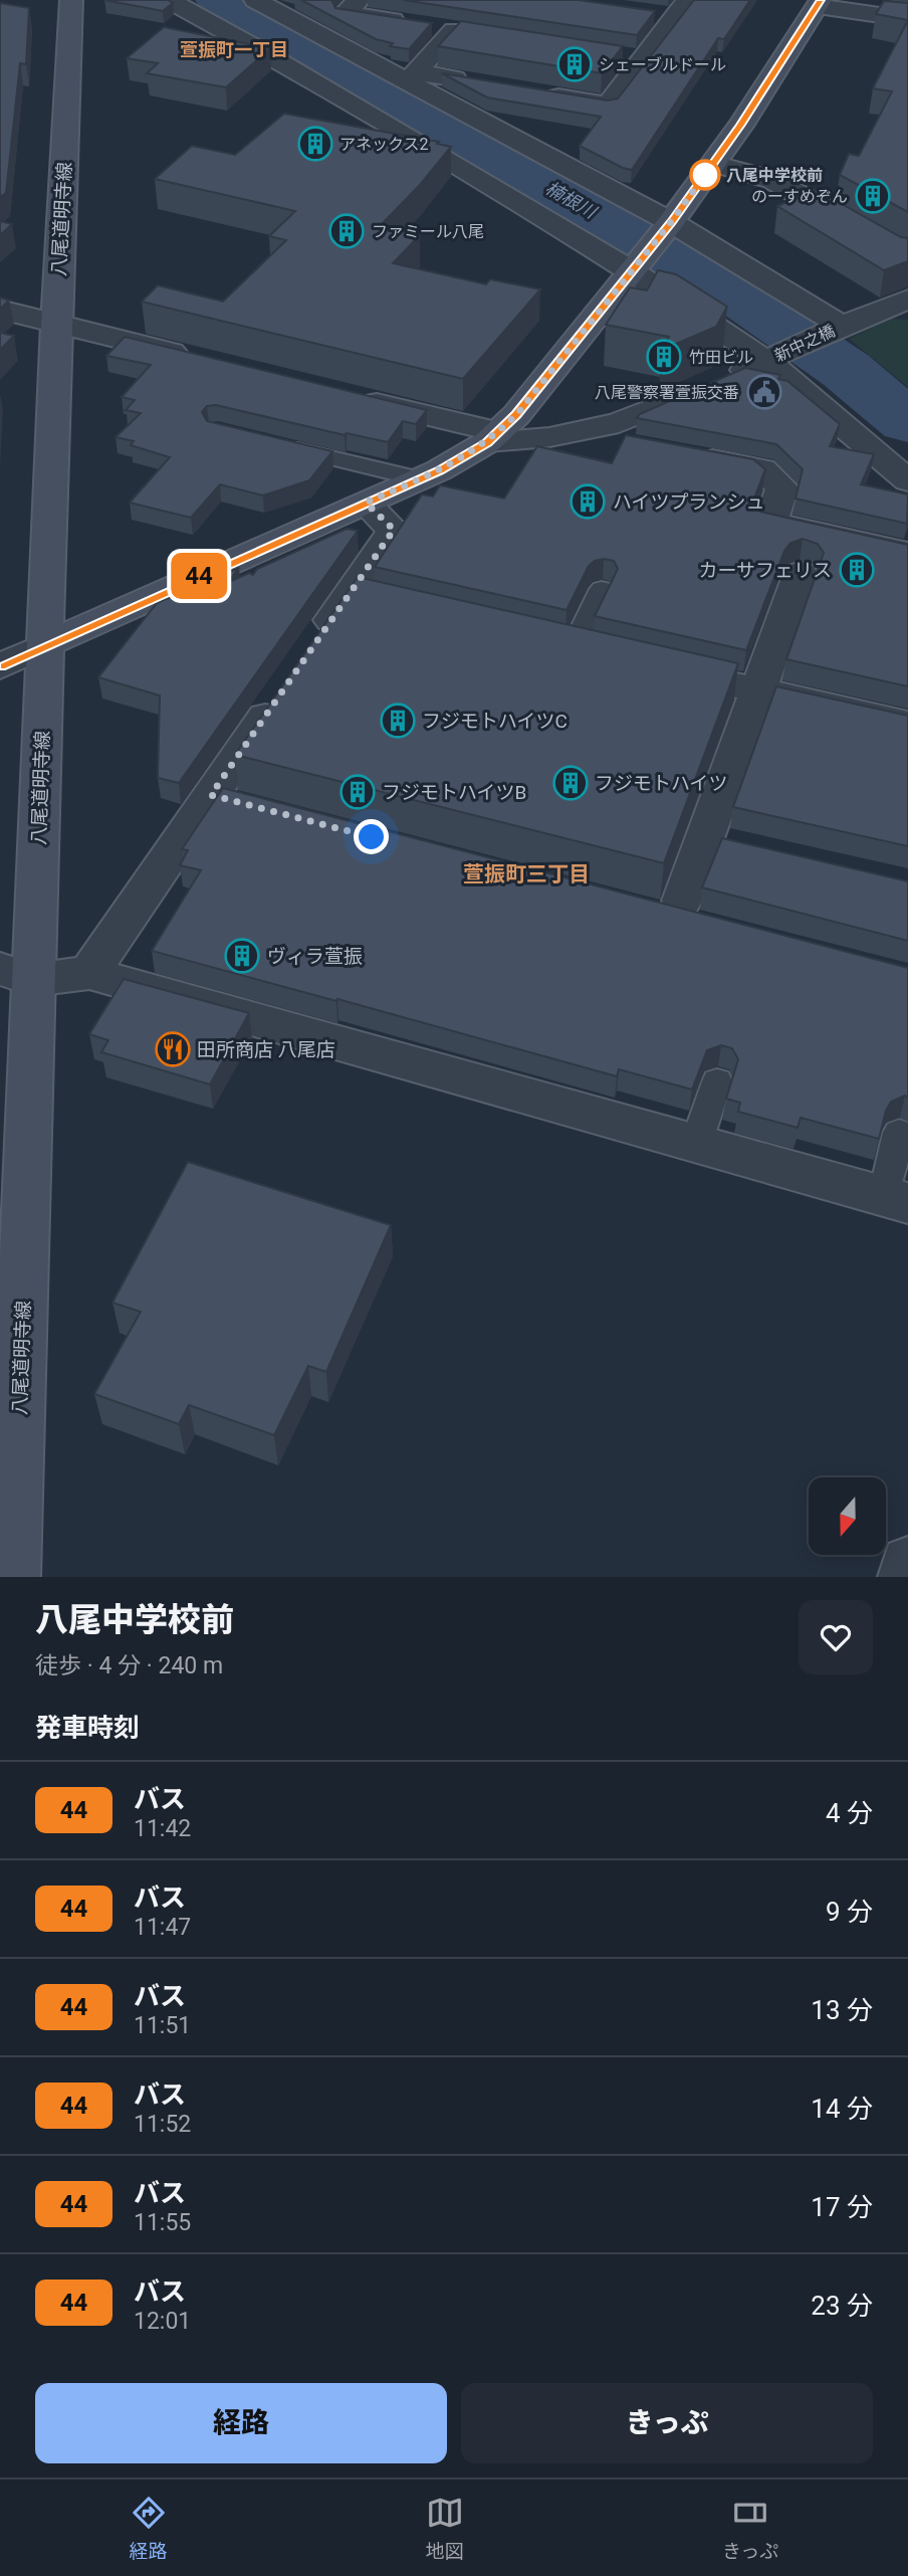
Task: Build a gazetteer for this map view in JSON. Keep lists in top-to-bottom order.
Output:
{
  "streets": {
    "main road": ["八尾道明寺線"],
    "street": ["新中之橋"]
  },
  "districts": ["萱振町一丁目", "萱振町三丁目"],
  "water": ["楠根川"],
  "places": {
    "building": [
      "シェーブルドール",
      "アネックス2",
      "のーすめぞん",
      "ファミール八尾",
      "竹田ビル",
      "ハイツプランシュ",
      "カーサフェリス",
      "フジモトハイツC",
      "フジモトハイツ",
      "フジモトハイツB",
      "ヴィラ萱振"
    ],
    "other": ["八尾中学校前"],
    "public building": ["八尾警察署萱振交番"],
    "restaurant": ["田所商店 八尾店"]
  },
  "lines": ["bus line 44"],
  "north": "bottom",
  "page": {
    "on_map": "44",
    "heading": [
      ["八尾中学校前", "徒歩 · 4 分 · 240 m"],
      "発車時刻"
    ],
    "list": [
      {
        "mark": "44",
        "name": "バス",
        "note": "11:42",
        "value": "4 分"
      },
      {
        "mark": "44",
        "name": "バス",
        "note": "11:47",
        "value": "9 分"
      },
      {
        "mark": "44",
        "name": "バス",
        "note": "11:51",
        "value": "13 分"
      },
      {
        "mark": "44",
        "name": "バス",
        "note": "11:52",
        "value": "14 分"
      },
      {
        "mark": "44",
        "name": "バス",
        "note": "11:55",
        "value": "17 分"
      },
      {
        "mark": "44",
        "name": "バス",
        "note": "12:01",
        "value": "23 分"
      }
    ],
    "buttons": ["経路", "きっぷ"],
    "tabs": ["経路", "地図", "きっぷ"]
  }
}
